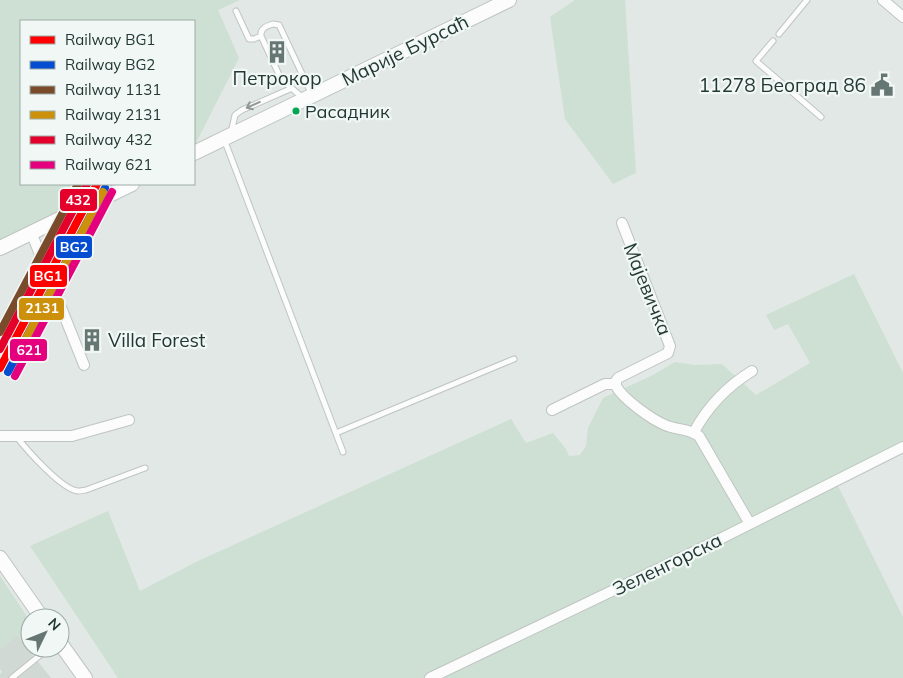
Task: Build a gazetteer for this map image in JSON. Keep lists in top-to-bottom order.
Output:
{
  "streets": {
    "street": ["Марије Бурсаћ", "Мајевичка", "Зеленгорска"]
  },
  "places": {
    "building": ["Петрокор", "Villa Forest"],
    "public building": ["11278 Београд 86"],
    "other": ["Расадник"]
  },
  "lines": [
    "rail line BG1",
    "rail line 1131",
    "rail line 432",
    "rail line BG2",
    "rail line 2131",
    "rail line 621"
  ],
  "legend": [
    "Railway BG1",
    "Railway BG2",
    "Railway 1131",
    "Railway 2131",
    "Railway 432",
    "Railway 621"
  ],
  "north": "top right"
}
